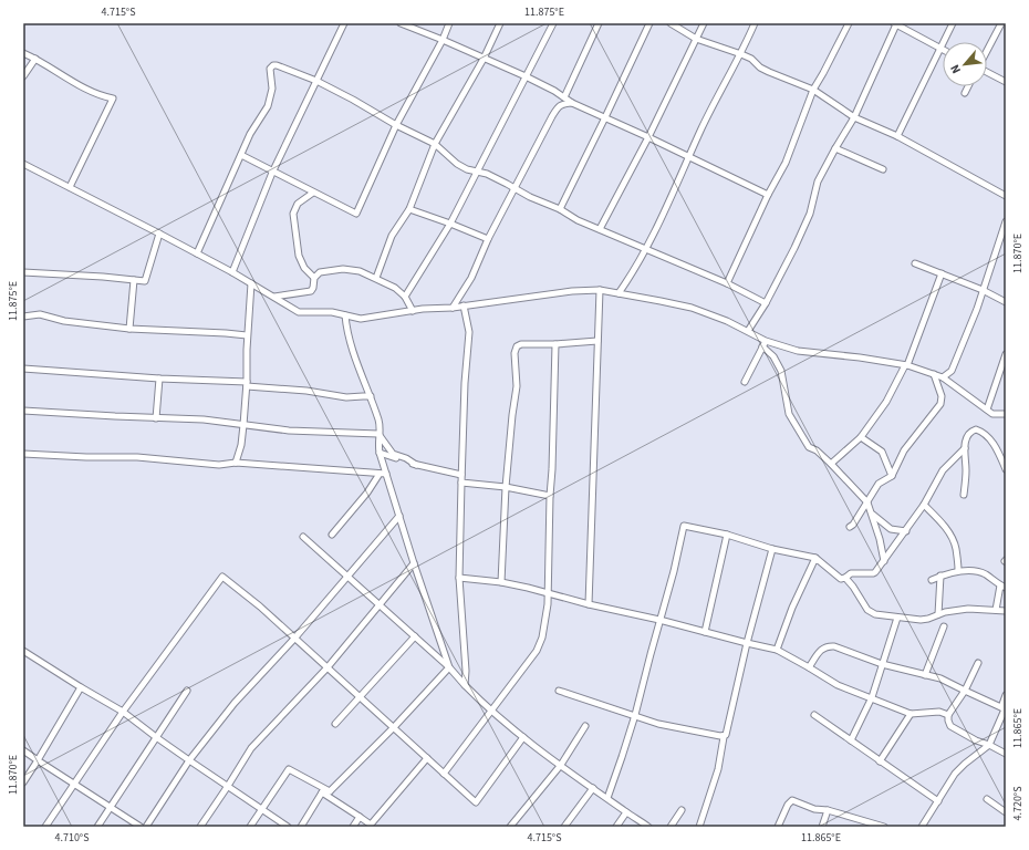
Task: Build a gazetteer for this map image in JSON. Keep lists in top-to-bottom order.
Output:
{
  "north": "bottom left",
  "coordinates": [
    "4.715°S",
    "11.875°E",
    "11.870°E",
    "11.865°E",
    "4.720°S",
    "4.710°S"
  ]
}
